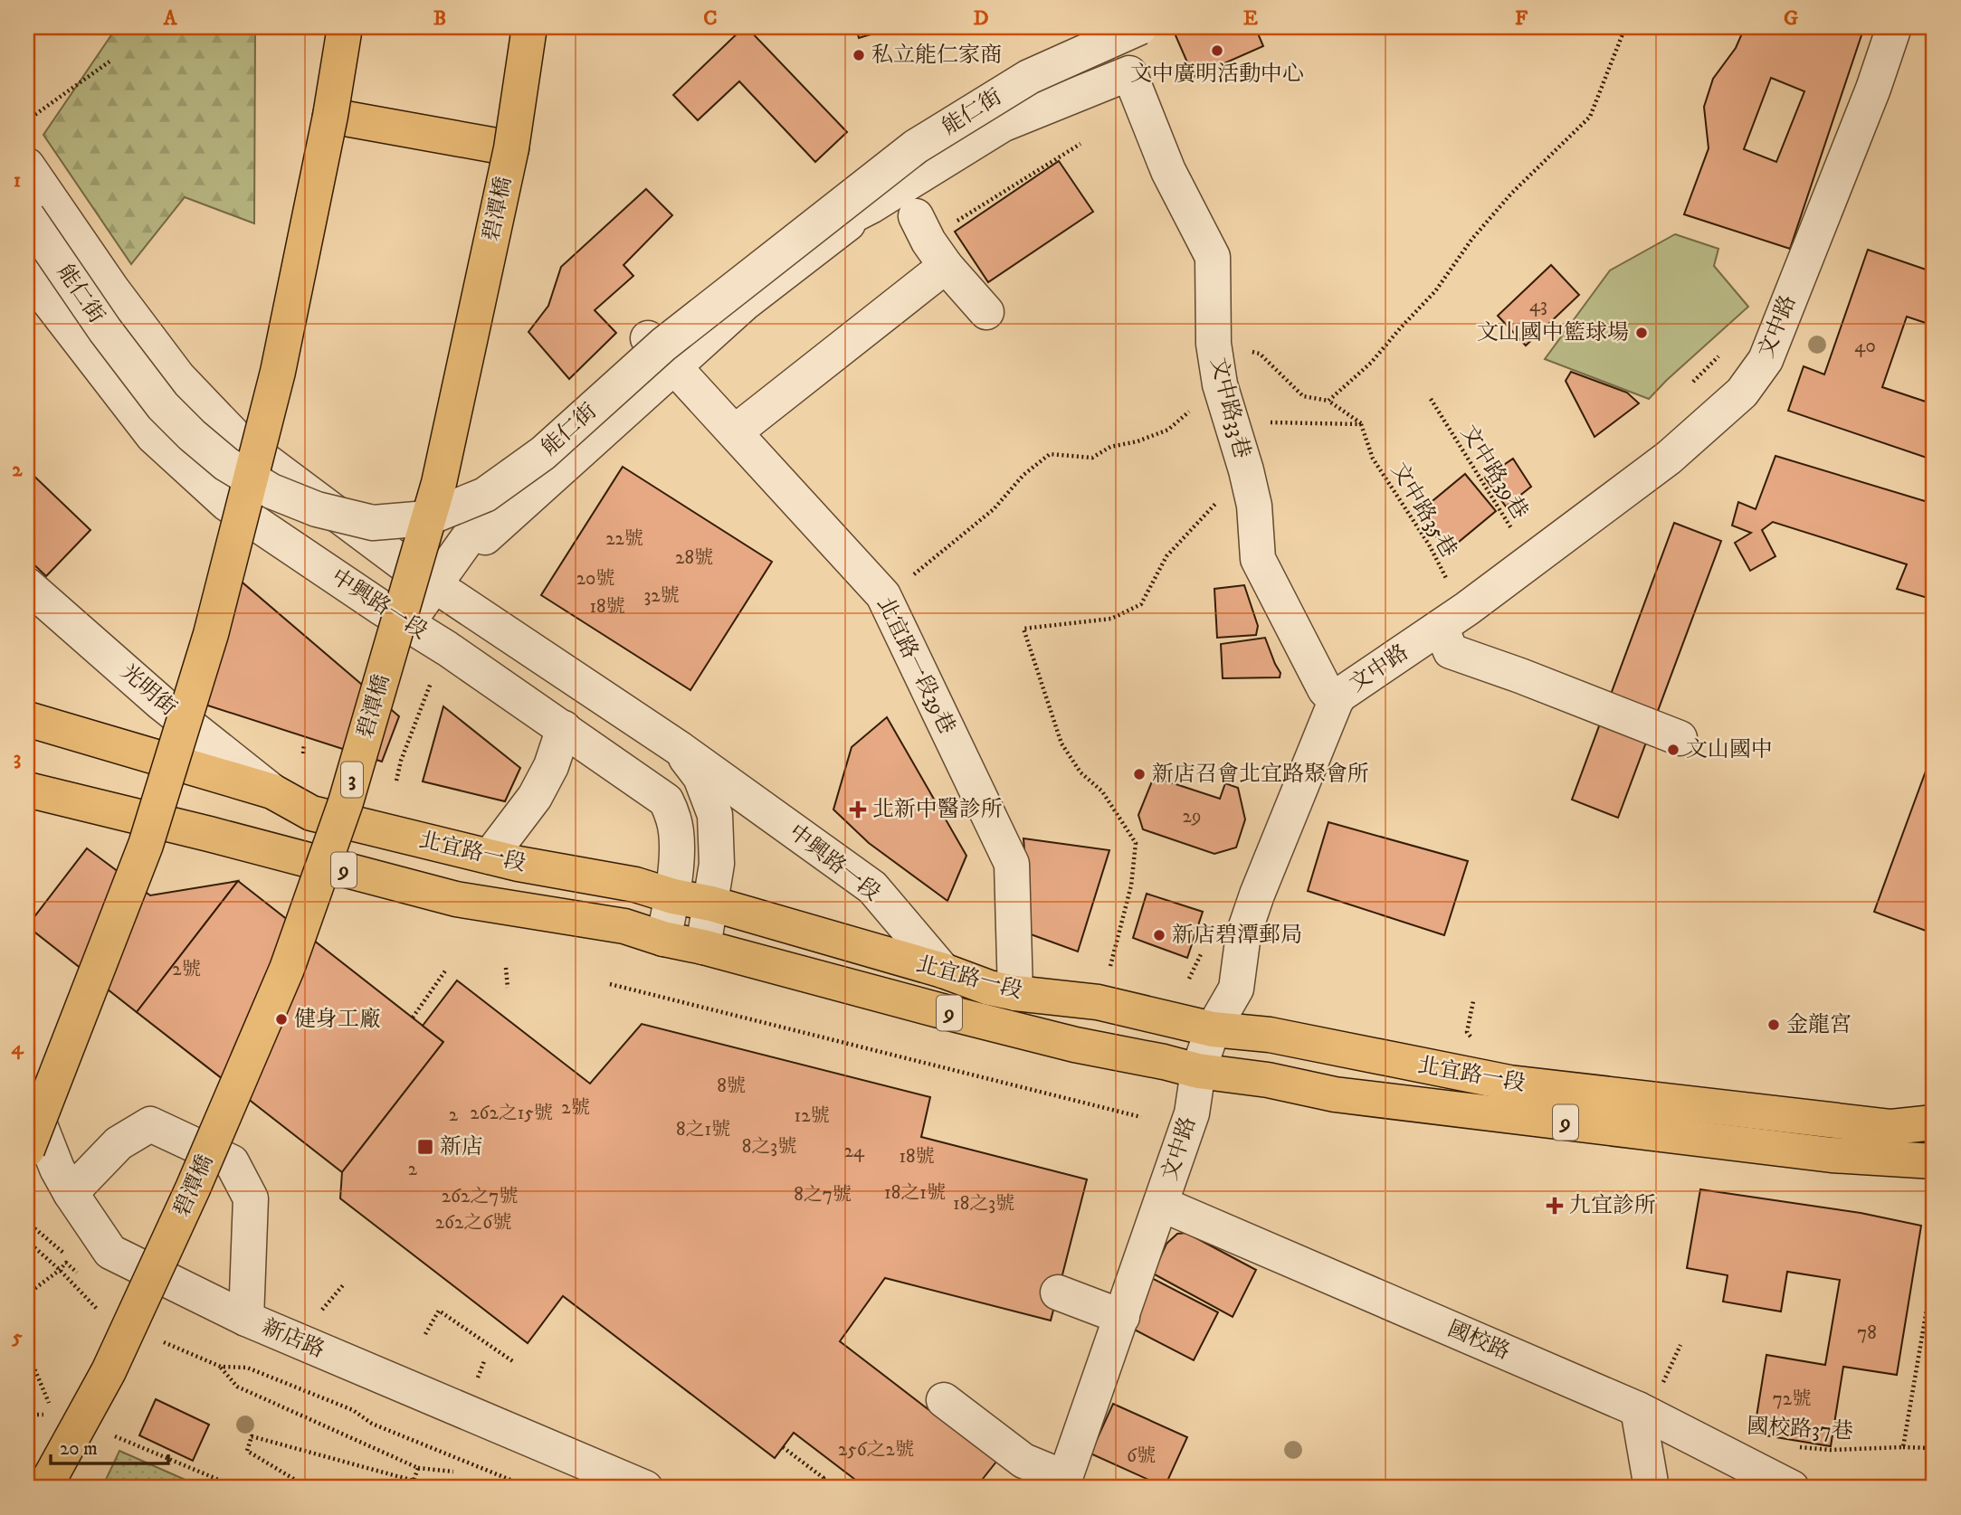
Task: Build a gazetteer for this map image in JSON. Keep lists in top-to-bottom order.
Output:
{
  "streets": {
    "main road": [
      "碧潭橋",
      "3",
      "北宜路一段",
      "9"
    ],
    "street": [
      "能仁街",
      "文中路",
      "文中路33巷",
      "中興路一段",
      "北宜路一段39巷",
      "光明街",
      "新店路",
      "國校路"
    ],
    "path": ["文中路39巷", "文中路35巷", "國校路37巷"]
  },
  "crossings": [
    ["文中路", "文中路33巷"],
    ["文中路", "文中路39巷"],
    ["文中路", "文中路35巷"],
    ["文中路", "北宜路一段"],
    ["文中路", "國校路"],
    ["中興路一段", "北宜路一段"],
    ["北宜路一段39巷", "北宜路一段"],
    ["光明街", "北宜路一段"]
  ],
  "places": {
    "other": [
      "文中廣明活動中心",
      "私立能仁家商",
      "文山國中籃球場",
      "文山國中",
      "新店召會北宜路聚會所",
      "新店碧潭郵局",
      "健身工廠",
      "金龍宮"
    ],
    "health": ["北新中醫診所", "九宜診所"],
    "transit": ["新店"]
  },
  "house_numbers": [
    "43",
    "40",
    "22號",
    "28號",
    "20號",
    "32號",
    "18號",
    "29",
    "2號",
    "8號",
    "2號",
    "262之15號",
    "2",
    "12號",
    "8之1號",
    "8之3號",
    "24",
    "18號",
    "2",
    "18之1號",
    "8之7號",
    "262之7號",
    "18之3號",
    "262之6號",
    "78",
    "72號",
    "256之2號",
    "6號"
  ],
  "scale_bar": "20 m",
  "grid": {
    "columns": [
      "A",
      "B",
      "C",
      "D",
      "E",
      "F",
      "G"
    ],
    "rows": [
      "1",
      "2",
      "3",
      "4",
      "5"
    ]
  }
}
